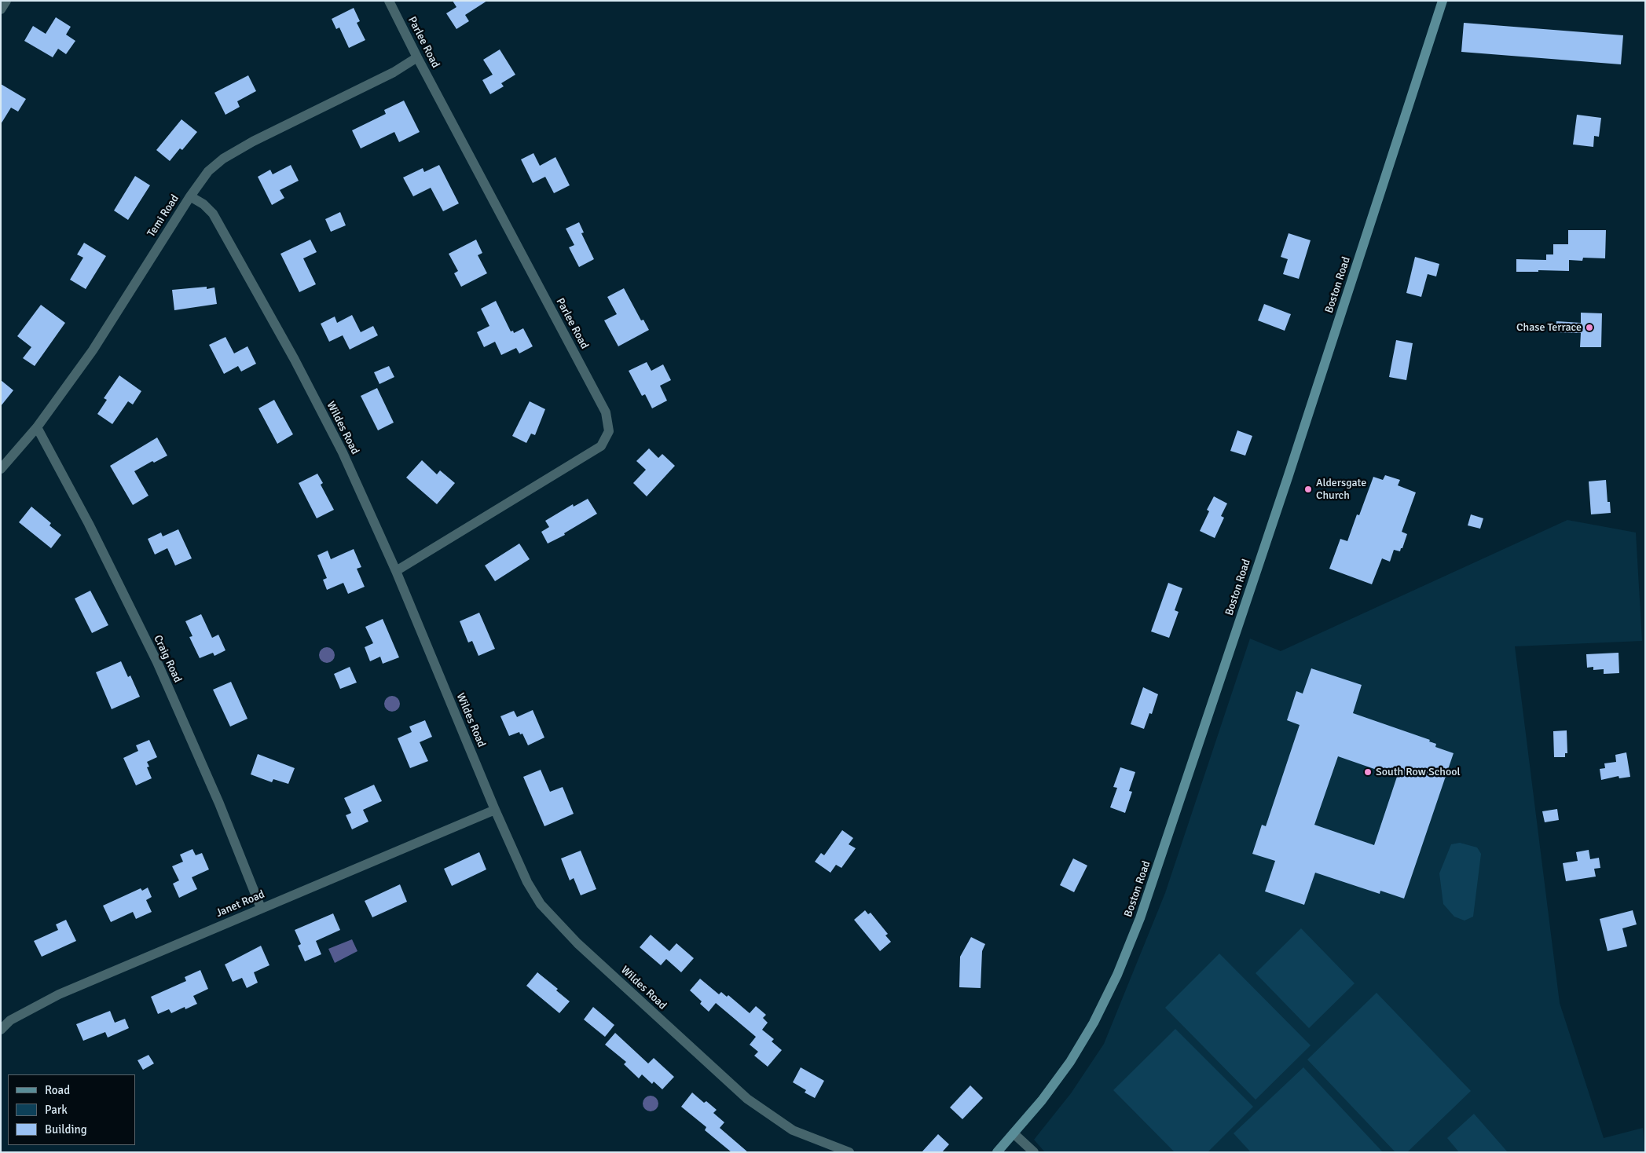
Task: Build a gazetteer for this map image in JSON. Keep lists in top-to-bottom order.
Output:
{
  "streets": {
    "main road": ["Boston Road"],
    "street": [
      "Parlee Road",
      "Temi Road",
      "Wildes Road",
      "Craig Road",
      "Janet Road"
    ]
  },
  "crossings": [
    ["Parlee Road", "Temi Road"],
    ["Parlee Road", "Wildes Road"],
    ["Temi Road", "Wildes Road"],
    ["Temi Road", "Craig Road"],
    ["Wildes Road", "Janet Road"],
    ["Craig Road", "Janet Road"]
  ],
  "places": ["Chase Terrace", "Aldersgate Church", "South Row School"],
  "legend": ["Road", "Park", "Building"]
}
